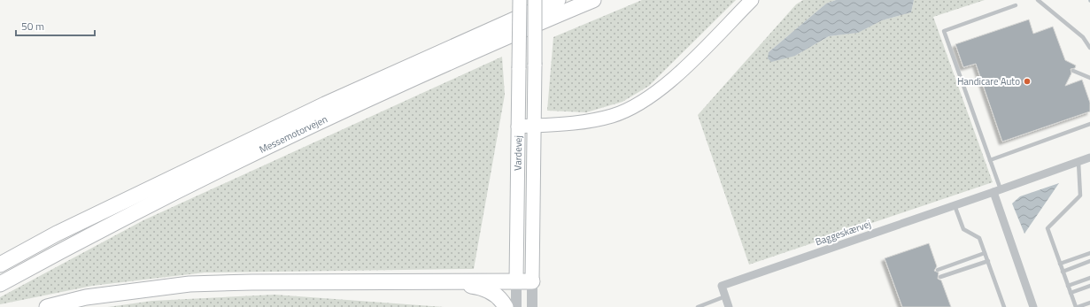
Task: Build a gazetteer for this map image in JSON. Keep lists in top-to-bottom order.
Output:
{
  "streets": {
    "highway": ["Messemotorvejen"],
    "main road": ["Vardevej"],
    "street": ["Baggeskærvej"]
  },
  "places": ["Handicare Auto"],
  "scale_bar": "50 m"
}
